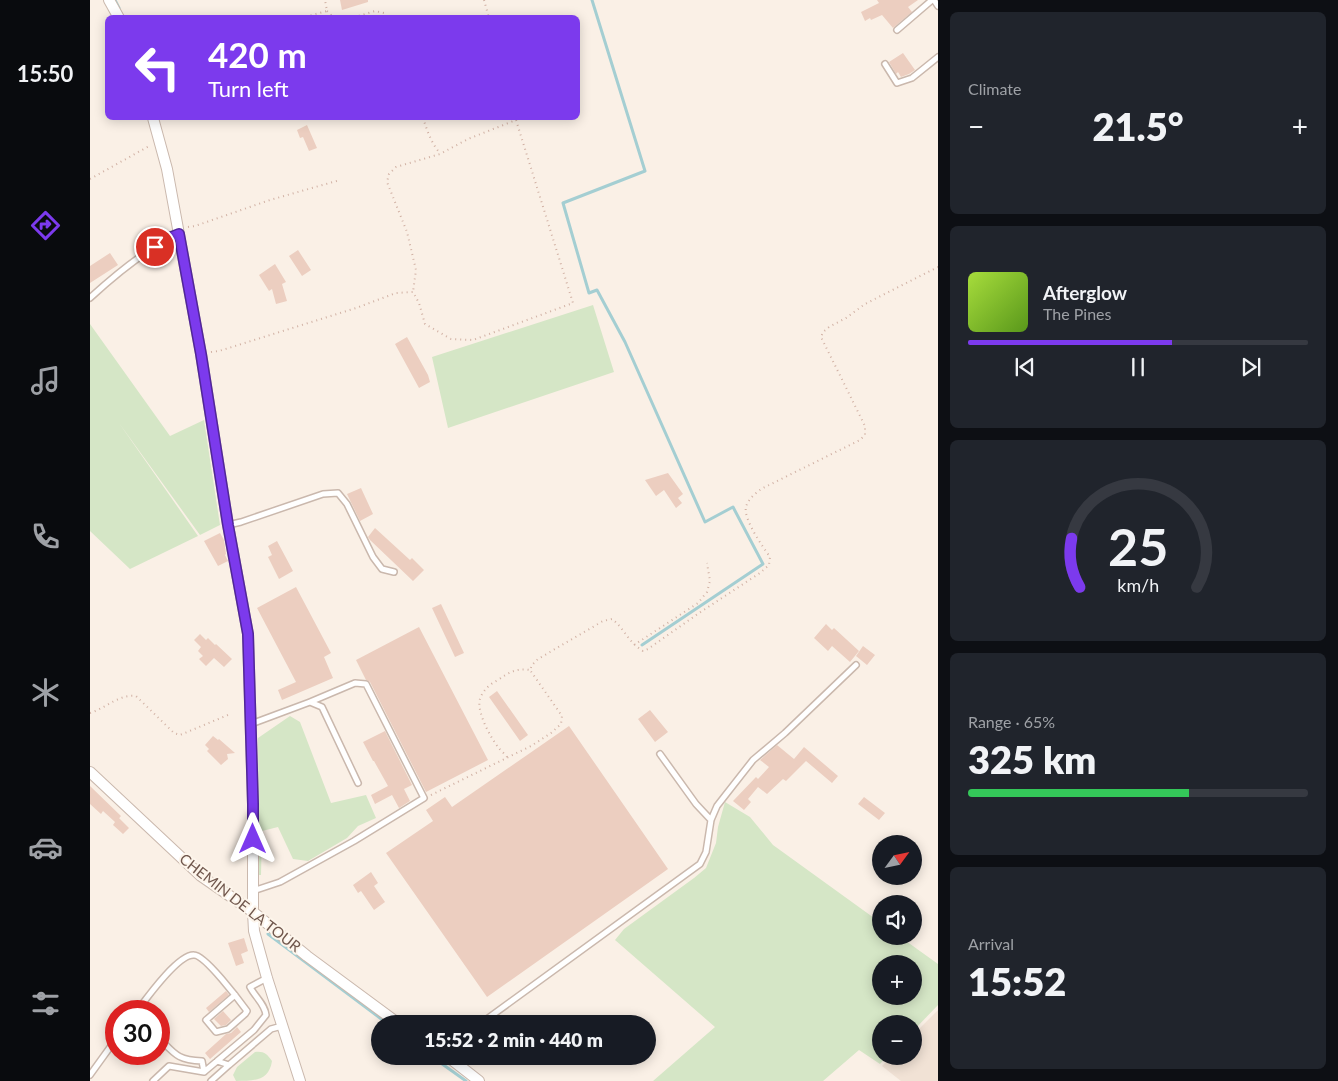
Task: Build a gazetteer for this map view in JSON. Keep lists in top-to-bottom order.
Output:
{
  "streets": {
    "street": ["CHEMIN DE LA TOUR"]
  },
  "north": "top right",
  "page": {
    "tabs": "15:50",
    "tile": [
      "Climate",
      ["Range · 65%", "325 km"],
      ["Arrival", "15:52"]
    ],
    "turn": ["420 m", "Turn left"],
    "heat": ["−", "21.5°", "+"],
    "song": ["Afterglow", "The Pines"],
    "map_buttons": ["+", "−"],
    "limit": "30",
    "trip": "15:52 · 2 min · 440 m",
    "gauge": ["25", "km/h"]
  }
}
